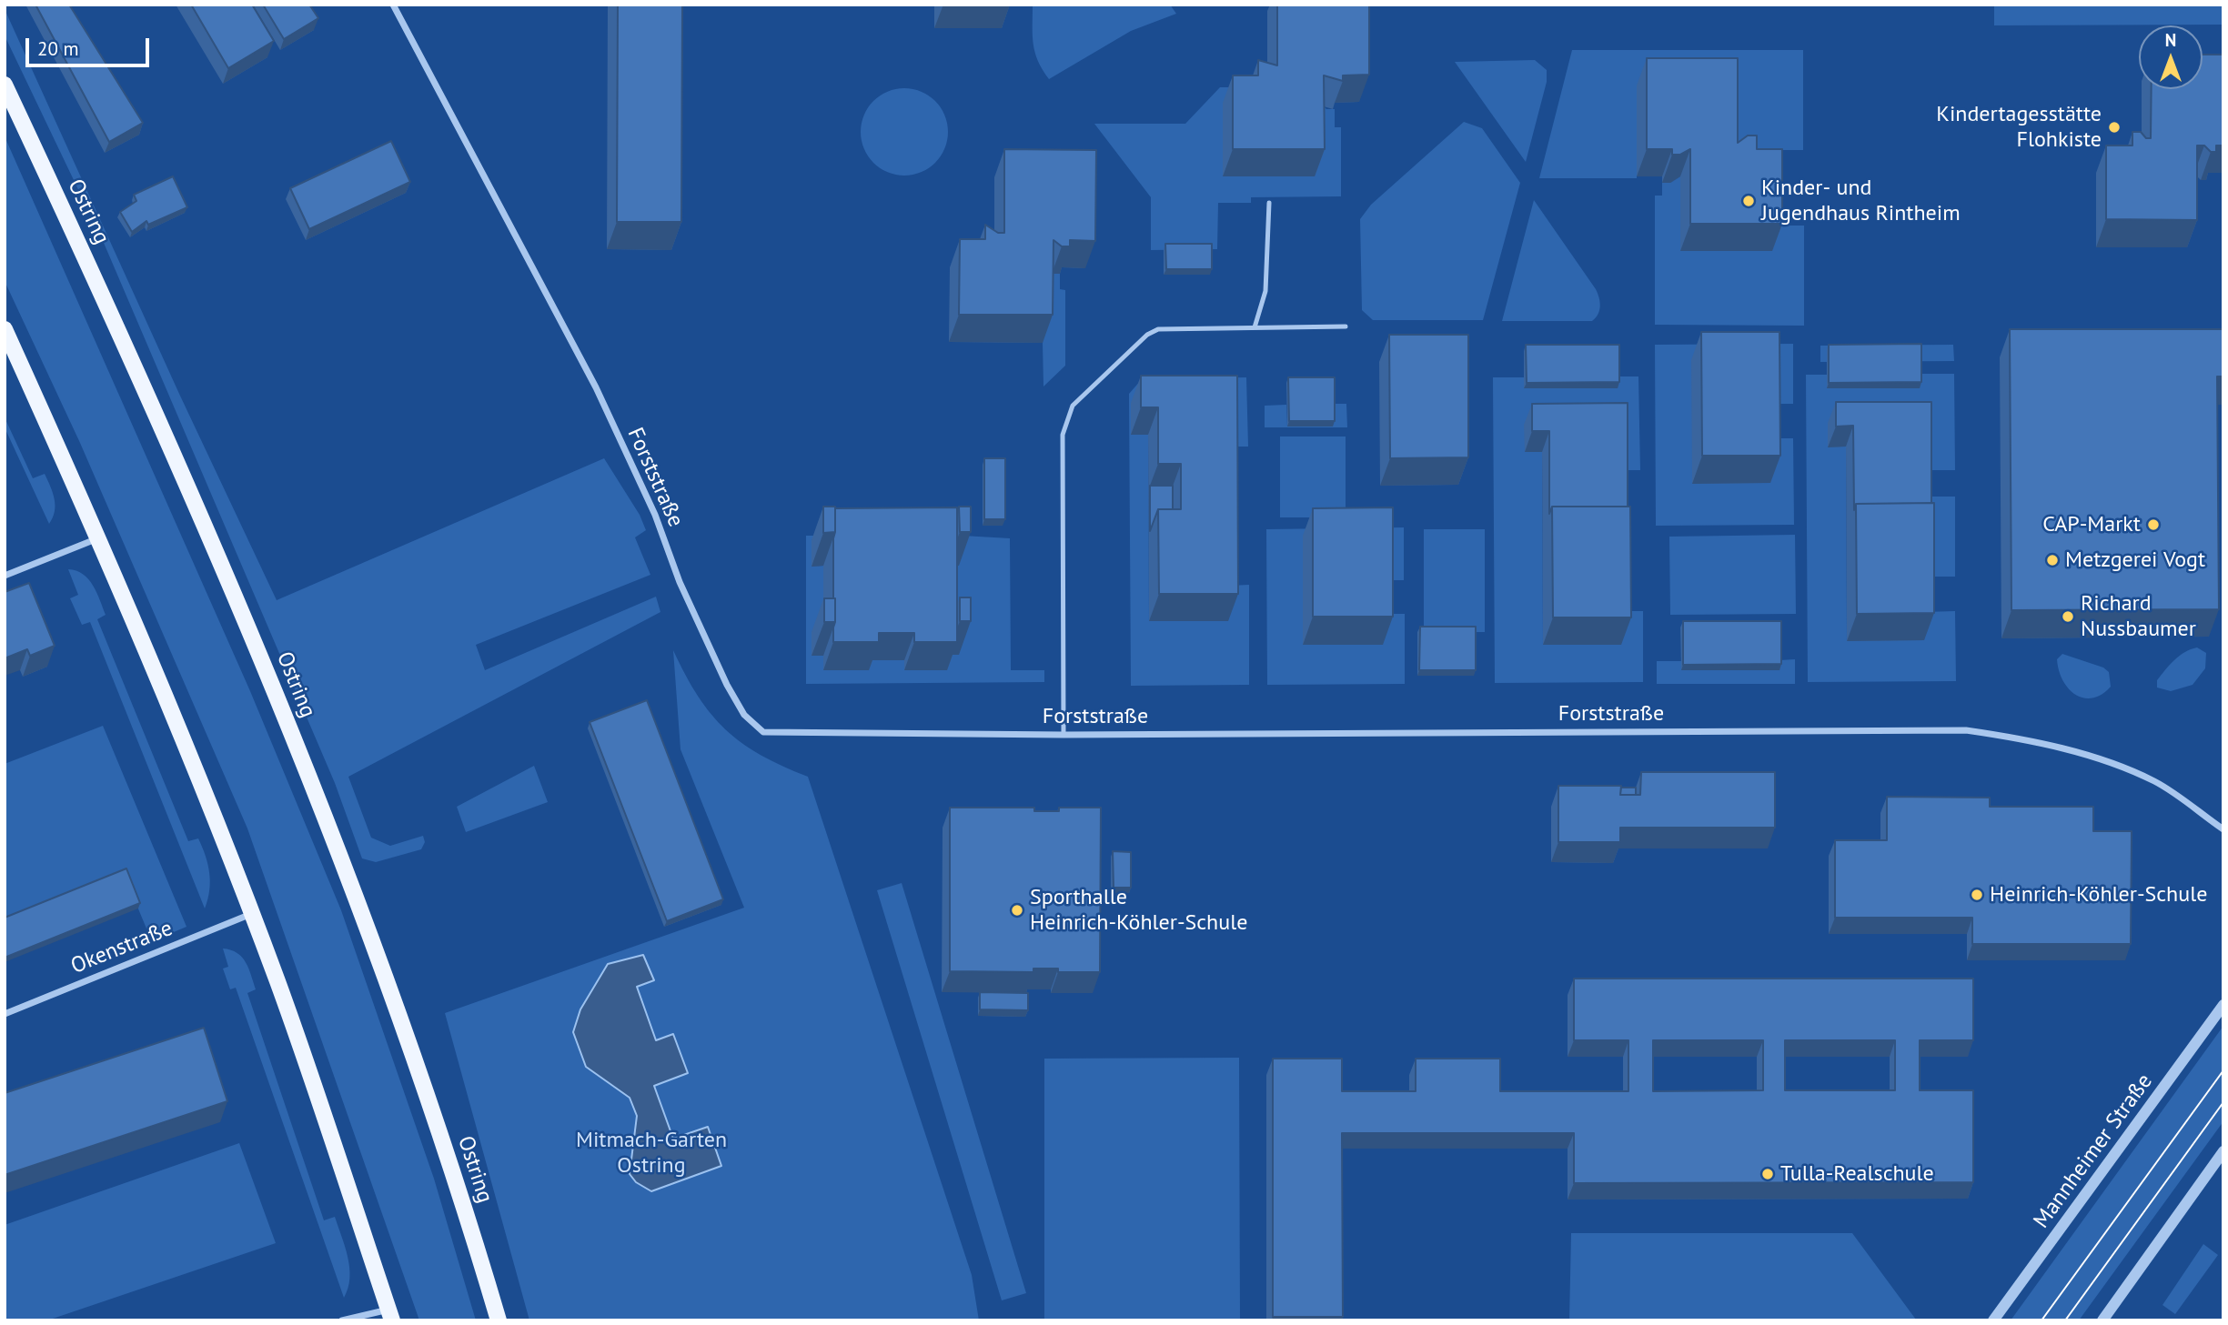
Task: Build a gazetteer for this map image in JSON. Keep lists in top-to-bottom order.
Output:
{
  "streets": {
    "main road": ["Ostring"],
    "street": ["Forststraße", "Okenstraße", "Mannheimer Straße"]
  },
  "parks": ["Mitmach-Garten Ostring"],
  "places": [
    "Kindertagesstätte Flohkiste",
    "Kinder- und Jugendhaus Rintheim",
    "CAP-Markt",
    "Metzgerei Vogt",
    "Richard Nussbaumer",
    "Heinrich-Köhler-Schule",
    "Sporthalle Heinrich-Köhler-Schule",
    "Tulla-Realschule"
  ],
  "scale_bar": "20 m",
  "north": "top"
}
